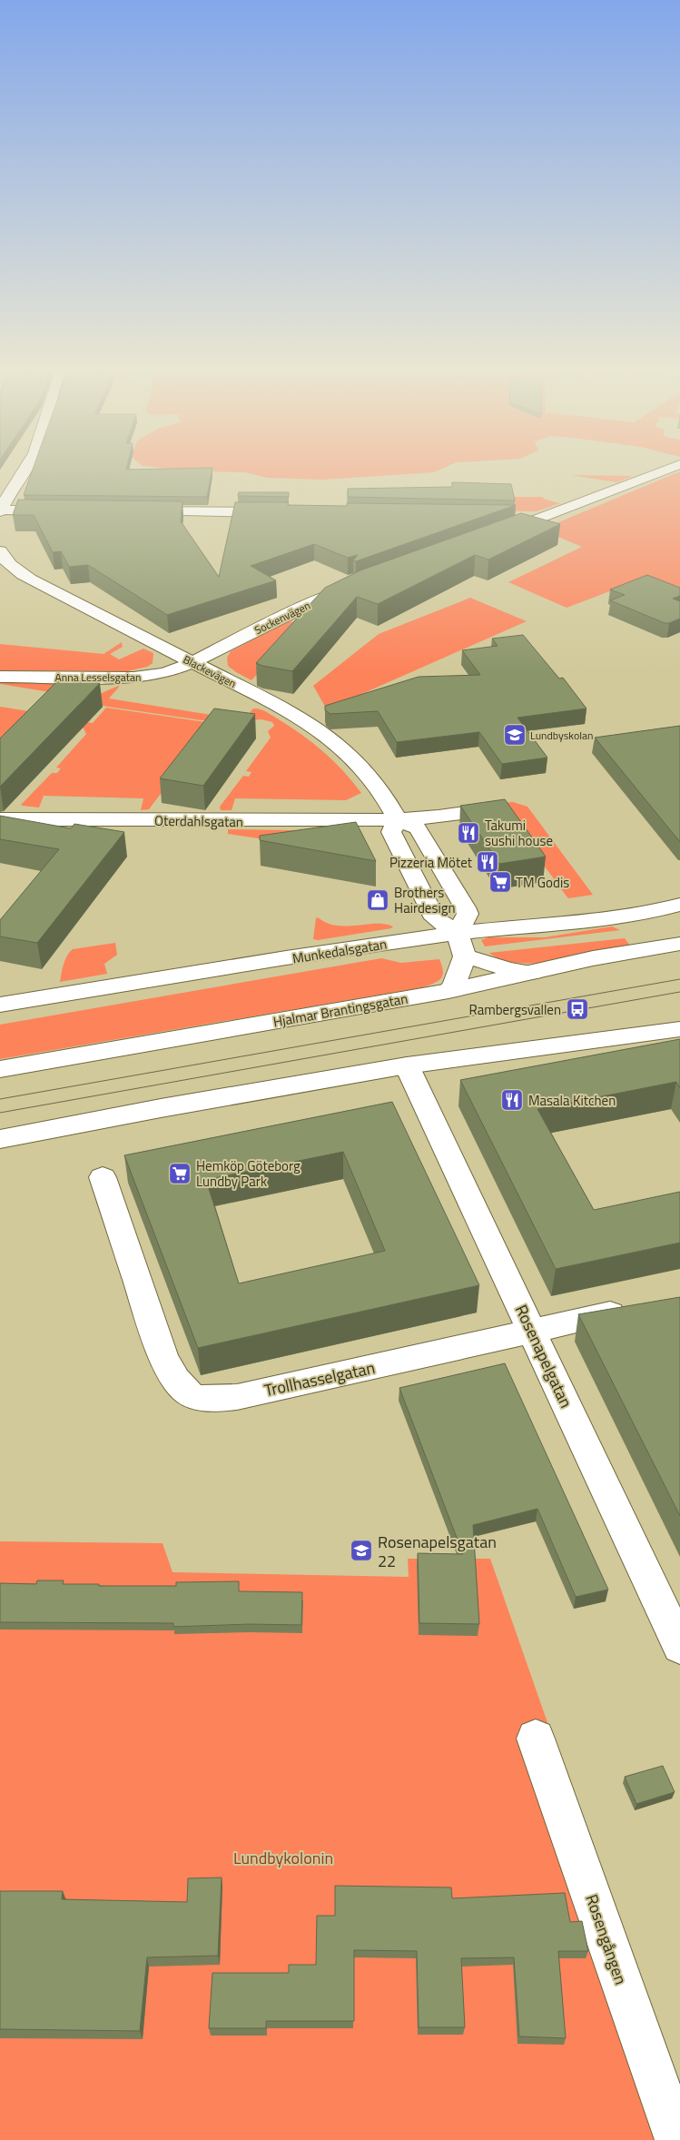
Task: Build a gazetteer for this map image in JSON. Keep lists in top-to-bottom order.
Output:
{
  "streets": {
    "street": [
      "Sockenvägen",
      "Blackevägen",
      "Anna Lesselsgatan",
      "Oterdahlsgatan",
      "Munkedalsgatan",
      "Hjalmar Brantingsgatan",
      "Rosenapelgatan",
      "Trollhasselgatan",
      "Rosengången"
    ]
  },
  "crossings": [
    ["Sockenvägen", "Blackevägen"],
    ["Sockenvägen", "Anna Lesselsgatan"],
    ["Blackevägen", "Anna Lesselsgatan"],
    ["Blackevägen", "Oterdahlsgatan"],
    ["Rosenapelgatan", "Trollhasselgatan"]
  ],
  "parks": ["Lundbykolonin"],
  "places": {
    "school or university": ["Lundbyskolan", "Rosenapelsgatan 22"],
    "restaurant": ["Takumi sushi house", "Pizzeria Mötet", "Masala Kitchen"],
    "supermarket": ["TM Godis", "Hemköp Göteborg Lundby Park"],
    "shop": ["Brothers Hairdesign"],
    "bus stop": ["Rambergsvallen"]
  }
}
